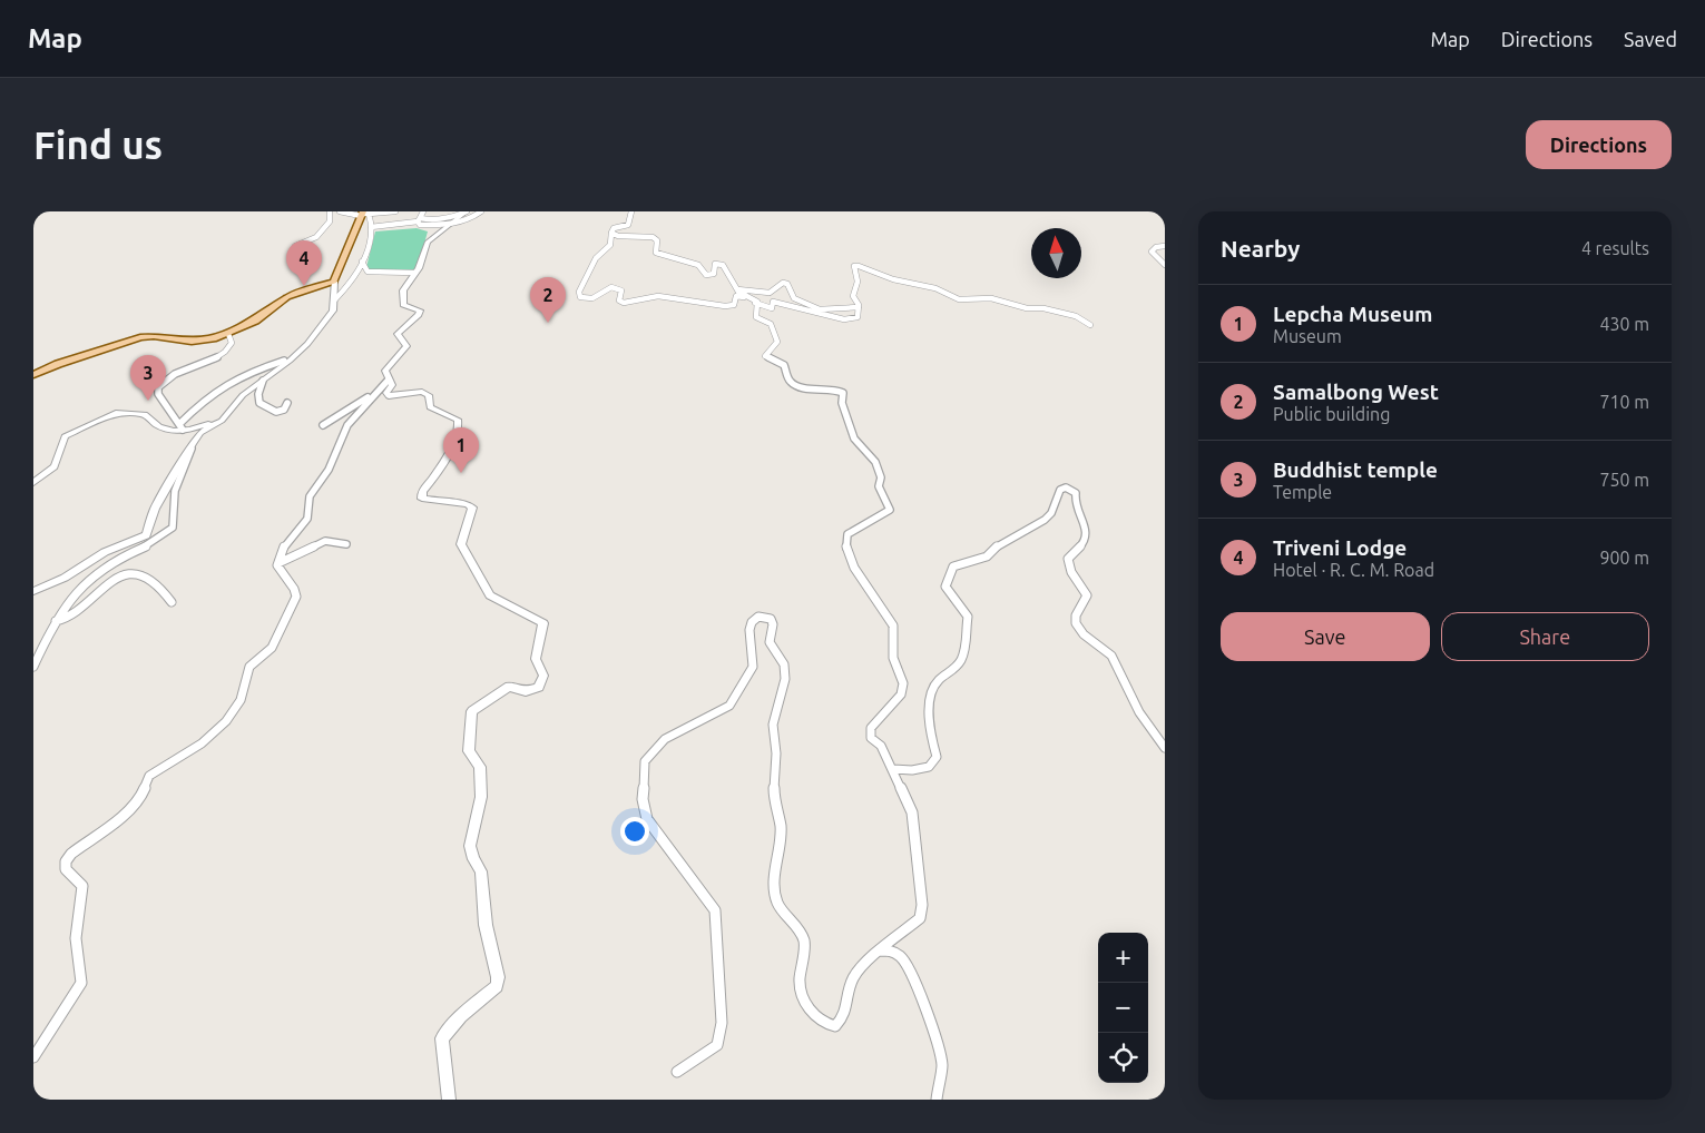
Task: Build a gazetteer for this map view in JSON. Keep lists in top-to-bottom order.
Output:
{
  "north": "top",
  "page": {
    "header": "Map",
    "nav": ["Map", "Directions", "Saved"],
    "buttons": [
      "Directions",
      ["Save", "Share"]
    ],
    "title": "Find us",
    "heading": ["Nearby", "4 results"],
    "pins": [
      "4",
      "2",
      "3",
      "1"
    ],
    "list": [
      {
        "mark": "1",
        "name": "Lepcha Museum",
        "note": "Museum",
        "value": "430 m"
      },
      {
        "mark": "2",
        "name": "Samalbong West",
        "note": "Public building",
        "value": "710 m"
      },
      {
        "mark": "3",
        "name": "Buddhist temple",
        "note": "Temple",
        "value": "750 m"
      },
      {
        "mark": "4",
        "name": "Triveni Lodge",
        "note": "Hotel · R. C. M. Road",
        "value": "900 m"
      }
    ],
    "map_buttons": ["+", "−"]
  }
}
